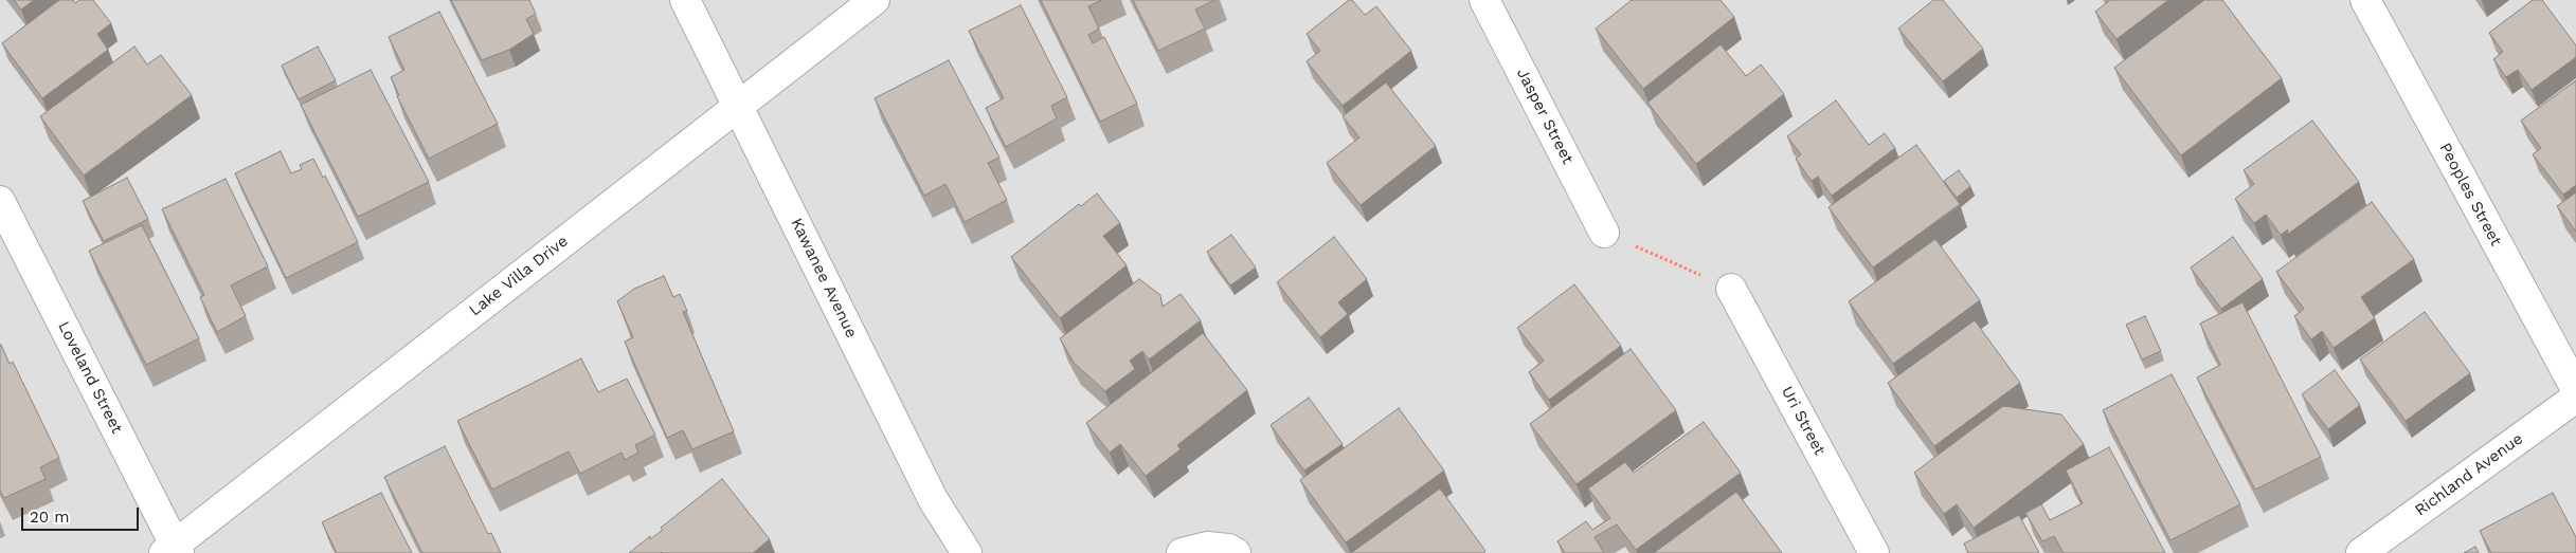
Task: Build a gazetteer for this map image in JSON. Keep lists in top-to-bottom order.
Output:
{
  "streets": {
    "street": [
      "Jasper Street",
      "Peoples Street",
      "Lake Villa Drive",
      "Kawanee Avenue",
      "Loveland Street",
      "Uri Street",
      "Richland Avenue"
    ]
  },
  "crossings": [
    ["Lake Villa Drive", "Kawanee Avenue"],
    ["Lake Villa Drive", "Loveland Street"]
  ],
  "scale_bar": "20 m"
}
